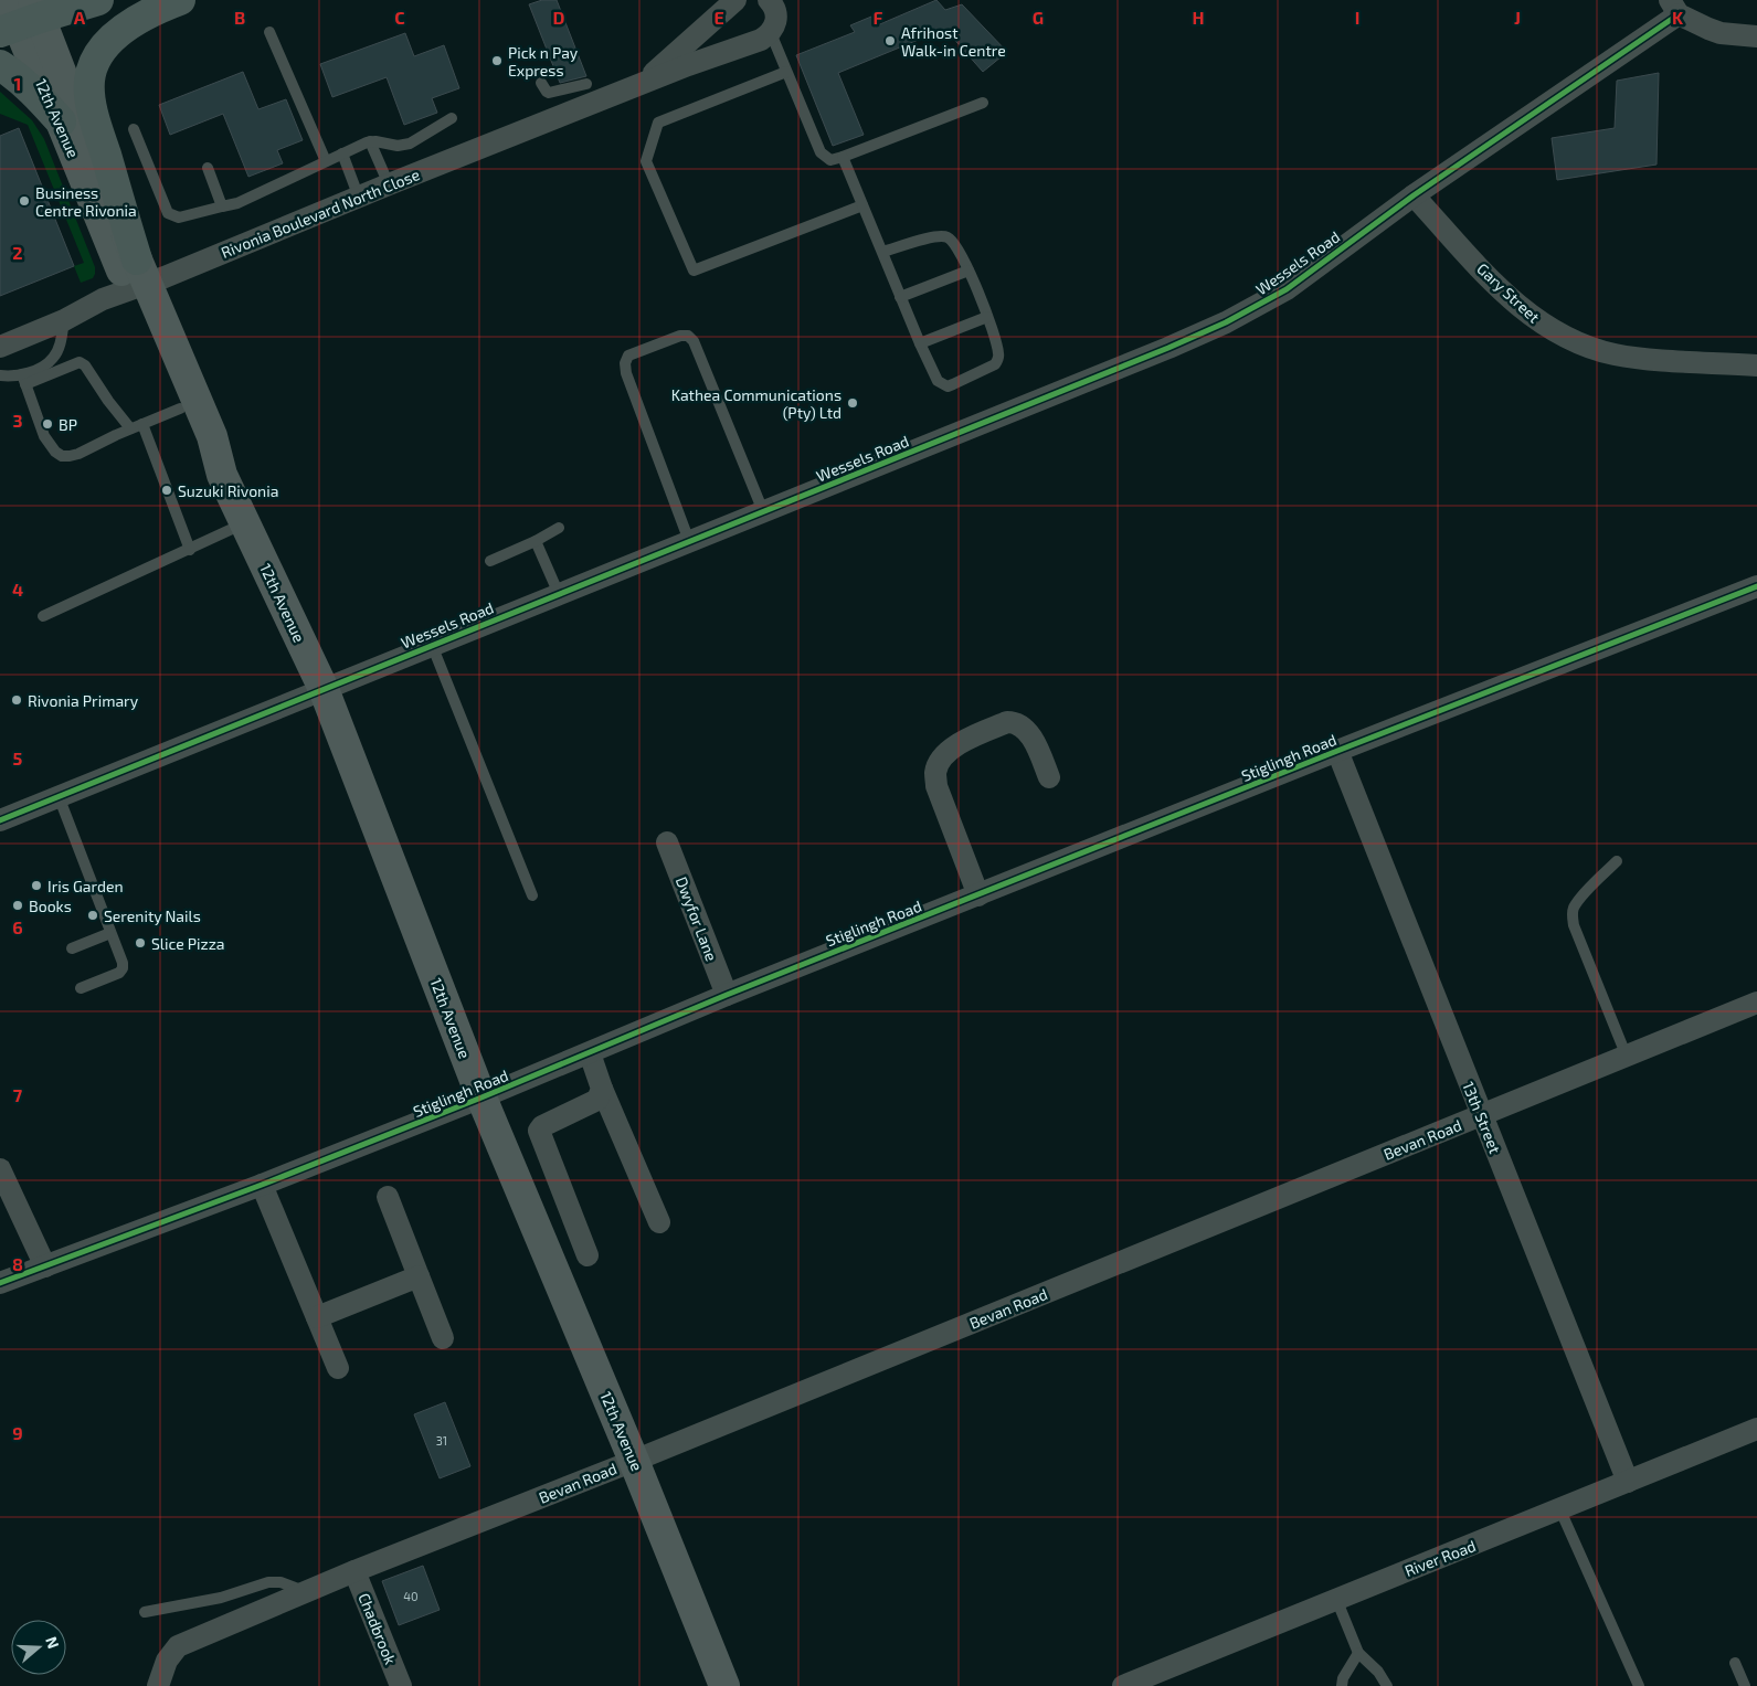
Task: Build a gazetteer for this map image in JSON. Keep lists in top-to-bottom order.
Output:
{
  "streets": {
    "main road": ["12th Avenue"],
    "street": [
      "Rivonia Boulevard North Close",
      "Wessels Road",
      "Gary Street",
      "Stiglingh Road",
      "Dwyfor Lane",
      "13th Street",
      "Bevan Road",
      "River Road",
      "Chadbrook"
    ]
  },
  "crossings": [
    ["12th Avenue", "Rivonia Boulevard North Close"],
    ["12th Avenue", "Wessels Road"],
    ["12th Avenue", "Stiglingh Road"],
    ["12th Avenue", "Bevan Road"],
    ["Wessels Road", "Gary Street"],
    ["Stiglingh Road", "Dwyfor Lane"],
    ["Stiglingh Road", "13th Street"],
    ["13th Street", "Bevan Road"],
    ["13th Street", "River Road"],
    ["Bevan Road", "Chadbrook"]
  ],
  "places": [
    "Afrihost Walk-in Centre",
    "Pick n Pay Express",
    "Business Centre Rivonia",
    "Kathea Communications (Pty) Ltd",
    "BP",
    "Suzuki Rivonia",
    "Rivonia Primary",
    "Iris Garden",
    "Books",
    "Serenity Nails",
    "Slice Pizza"
  ],
  "house_numbers": ["31", "40"],
  "north": "right",
  "grid": {
    "columns": [
      "A",
      "B",
      "C",
      "D",
      "E",
      "F",
      "G",
      "H",
      "I",
      "J",
      "K"
    ],
    "rows": [
      "1",
      "2",
      "3",
      "4",
      "5",
      "6",
      "7",
      "8",
      "9"
    ]
  }
}
